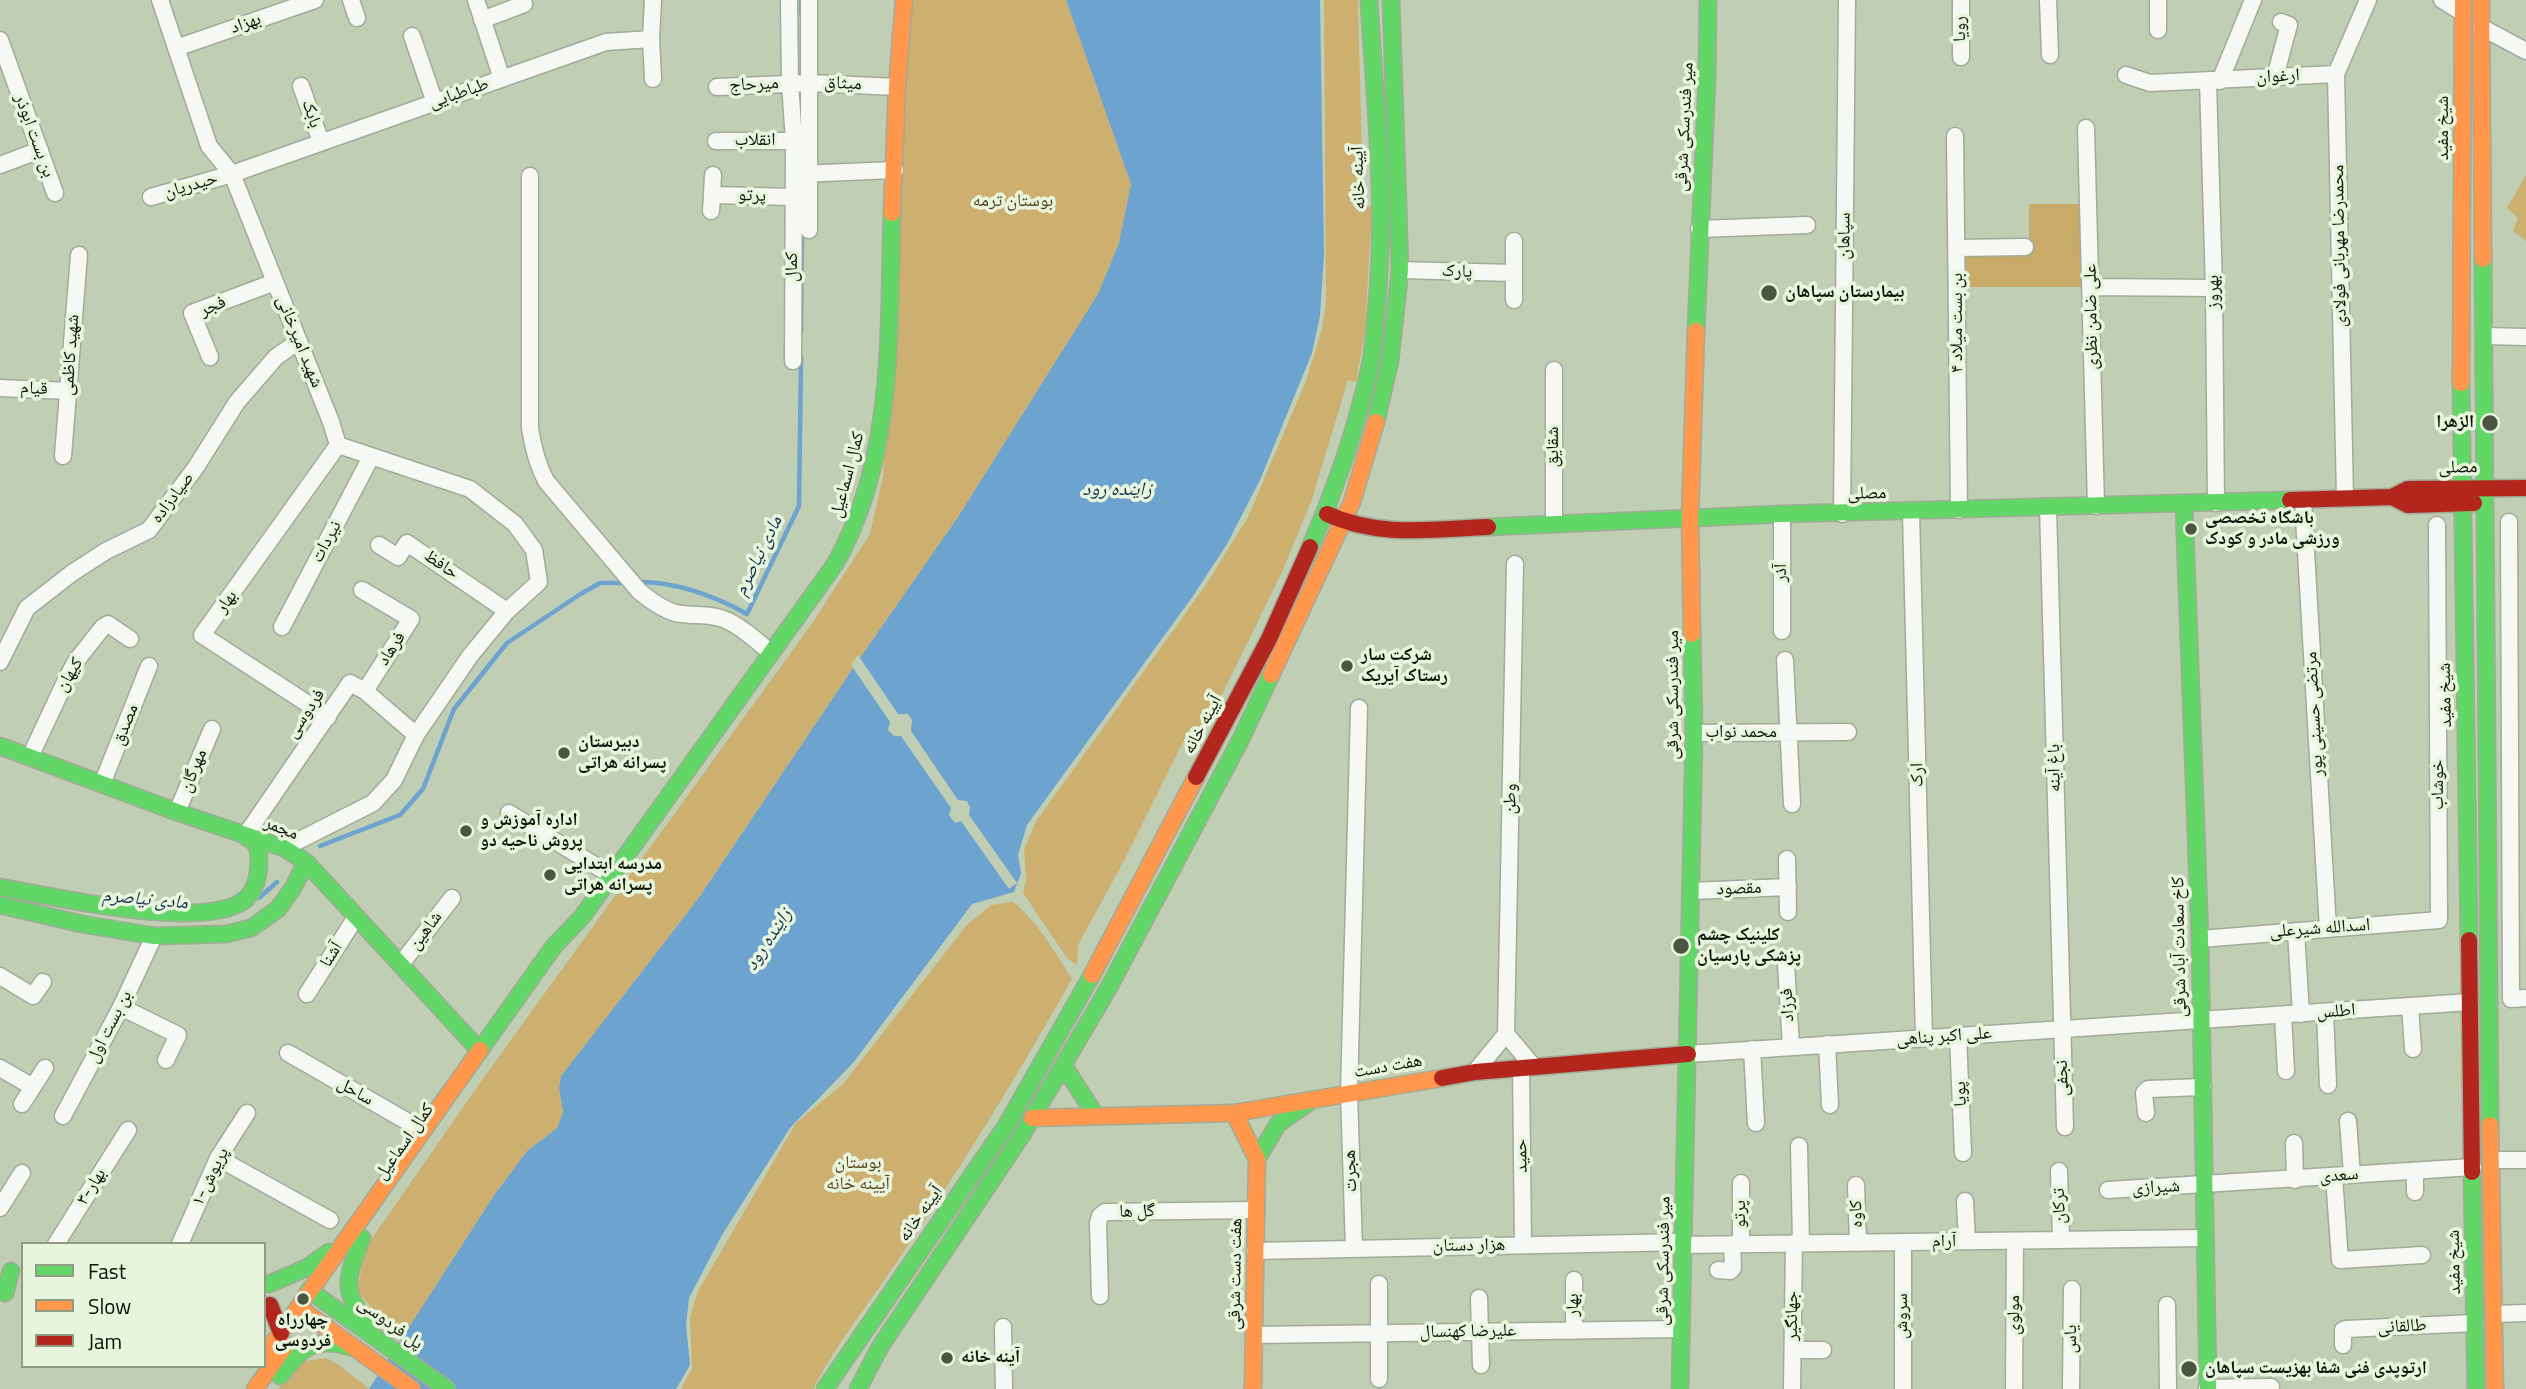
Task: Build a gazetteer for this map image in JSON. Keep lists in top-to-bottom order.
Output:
{
  "streets": {
    "main road": [
      "میر فندرسکی شرقی",
      "شیخ مفید",
      "آیینه خانه",
      "مصلی",
      "کمال اسماعیل",
      "مجمر",
      "کاخ سعادت آباد شرقی",
      "هفت دست",
      "هفت دست شرقی",
      "پل فردوسی"
    ],
    "street": [
      "بهزاد",
      "رویا",
      "ارغوان",
      "میثاق",
      "میرحاج",
      "طباطبایی",
      "بابک",
      "بن بست ابوذر",
      "انقلاب",
      "حیدریان",
      "پرتو",
      "سپاهان",
      "محمدرضا مهربانی فولادی",
      "کمال",
      "پارک",
      "بهروز",
      "فجر",
      "علی ضامن نظری",
      "بن بست میلاد ۴",
      "شهید امیرخانی",
      "شهید کاظمی",
      "قیام",
      "شقایق",
      "صیادزاده",
      "نیردات",
      "حافظ",
      "آذر",
      "بهار",
      "فرهاد",
      "کیهان",
      "فردوسی",
      "مرتضی حسینی پور",
      "مصدق",
      "محمد نواب",
      "باغ آینه",
      "مهرگان",
      "ارک",
      "خوشاب",
      "وطن",
      "مقصود",
      "اسدالله شیرعلی",
      "شاهین",
      "آشنا",
      "فرزاد",
      "اطلس",
      "بن بست اول",
      "علی اکبر پناهی",
      "نجفی",
      "ساحل",
      "پویا",
      "حمید",
      "هجرت",
      "سعدی",
      "۱-پریوش",
      "۳-بهار",
      "شیرازی",
      "ترکان",
      "گل ها",
      "کاوه",
      "آرام",
      "هزار دستان",
      "مولوی",
      "جهانگیر",
      "سروش",
      "طالقانی",
      "علیرضا کهنسال",
      "یاس"
    ]
  },
  "crossings": [
    ["بهزاد", "شهید امیرخانی"],
    ["ارغوان", "محمدرضا مهربانی فولادی"],
    ["ارغوان", "بهروز"],
    ["میثاق", "میرحاج"],
    ["میثاق", "کمال"],
    ["میثاق", "کمال اسماعیل"],
    ["میرحاج", "کمال"],
    ["طباطبایی", "بابک"],
    ["طباطبایی", "حیدریان"],
    ["طباطبایی", "شهید امیرخانی"],
    ["میر فندرسکی شرقی", "مصلی"],
    ["میر فندرسکی شرقی", "محمد نواب"],
    ["میر فندرسکی شرقی", "مقصود"],
    ["میر فندرسکی شرقی", "علی اکبر پناهی"],
    ["میر فندرسکی شرقی", "هفت دست"],
    ["میر فندرسکی شرقی", "آرام"],
    ["میر فندرسکی شرقی", "هزار دستان"],
    ["میر فندرسکی شرقی", "علیرضا کهنسال"],
    ["شیخ مفید", "مصلی"],
    ["شیخ مفید", "اطلس"],
    ["شیخ مفید", "سعدی"],
    ["شیخ مفید", "طالقانی"],
    ["انقلاب", "کمال"],
    ["آیینه خانه", "مصلی"],
    ["حیدریان", "شهید امیرخانی"],
    ["پرتو", "کمال"],
    ["پرتو", "آرام"],
    ["سپاهان", "مصلی"],
    ["محمدرضا مهربانی فولادی", "مصلی"],
    ["بهروز", "مصلی"],
    ["فجر", "شهید امیرخانی"],
    ["علی ضامن نظری", "مصلی"],
    ["بن بست میلاد ۴", "مصلی"],
    ["شهید امیرخانی", "صیادزاده"],
    ["شهید امیرخانی", "بهار"],
    ["شهید کاظمی", "قیام"],
    ["شقایق", "مصلی"],
    ["مصلی", "آذر"],
    ["مصلی", "مرتضی حسینی پور"],
    ["مصلی", "باغ آینه"],
    ["مصلی", "ارک"],
    ["مصلی", "کاخ سعادت آباد شرقی"],
    ["کمال اسماعیل", "مجمر"],
    ["کمال اسماعیل", "ساحل"],
    ["کمال اسماعیل", "پل فردوسی"],
    ["بهار", "فردوسی"],
    ["بهار", "علیرضا کهنسال"],
    ["فرهاد", "فردوسی"],
    ["کیهان", "مجمر"],
    ["فردوسی", "مجمر"],
    ["مرتضی حسینی پور", "اسدالله شیرعلی"],
    ["مصدق", "مجمر"],
    ["باغ آینه", "علی اکبر پناهی"],
    ["باغ آینه", "نجفی"],
    ["مهرگان", "مجمر"],
    ["ارک", "علی اکبر پناهی"],
    ["خوشاب", "اسدالله شیرعلی"],
    ["مجمر", "شاهین"],
    ["مجمر", "آشنا"],
    ["اسدالله شیرعلی", "کاخ سعادت آباد شرقی"],
    ["کاخ سعادت آباد شرقی", "اطلس"],
    ["کاخ سعادت آباد شرقی", "علی اکبر پناهی"],
    ["کاخ سعادت آباد شرقی", "سعدی"],
    ["کاخ سعادت آباد شرقی", "شیرازی"],
    ["کاخ سعادت آباد شرقی", "آرام"],
    ["فرزاد", "علی اکبر پناهی"],
    ["اطلس", "علی اکبر پناهی"],
    ["علی اکبر پناهی", "هفت دست"],
    ["علی اکبر پناهی", "نجفی"],
    ["علی اکبر پناهی", "پویا"],
    ["هفت دست", "حمید"],
    ["هفت دست", "هجرت"],
    ["حمید", "هزار دستان"],
    ["هجرت", "هزار دستان"],
    ["سعدی", "شیرازی"],
    ["ترکان", "آرام"],
    ["گل ها", "هفت دست شرقی"],
    ["کاوه", "آرام"],
    ["آرام", "هزار دستان"],
    ["آرام", "مولوی"],
    ["آرام", "جهانگیر"],
    ["آرام", "سروش"],
    ["هزار دستان", "هفت دست شرقی"],
    ["هفت دست شرقی", "علیرضا کهنسال"]
  ],
  "water": ["زاینده رود", "مادی نیاصرم"],
  "parks": ["بوستان ترمه", "بوستان آیینه خانه"],
  "places": [
    "بیمارستان سپاهان",
    "الزهرا",
    "باشگاه تخصصی ورزشی مادر و کودک",
    "شرکت سار رستاک آیریک",
    "دبیرستان پسرانه هراتی",
    "اداره آموزش و پروش ناحیه دو",
    "مدرسه ابتدایی پسرانه هراتی",
    "کلینیک چشم پزشکی پارسیان",
    "چهارراه فردوسی",
    "آینه خانه",
    "ارتوپدی فنی شفا بهزیست سپاهان"
  ],
  "legend": ["Fast", "Slow", "Jam"]
}
